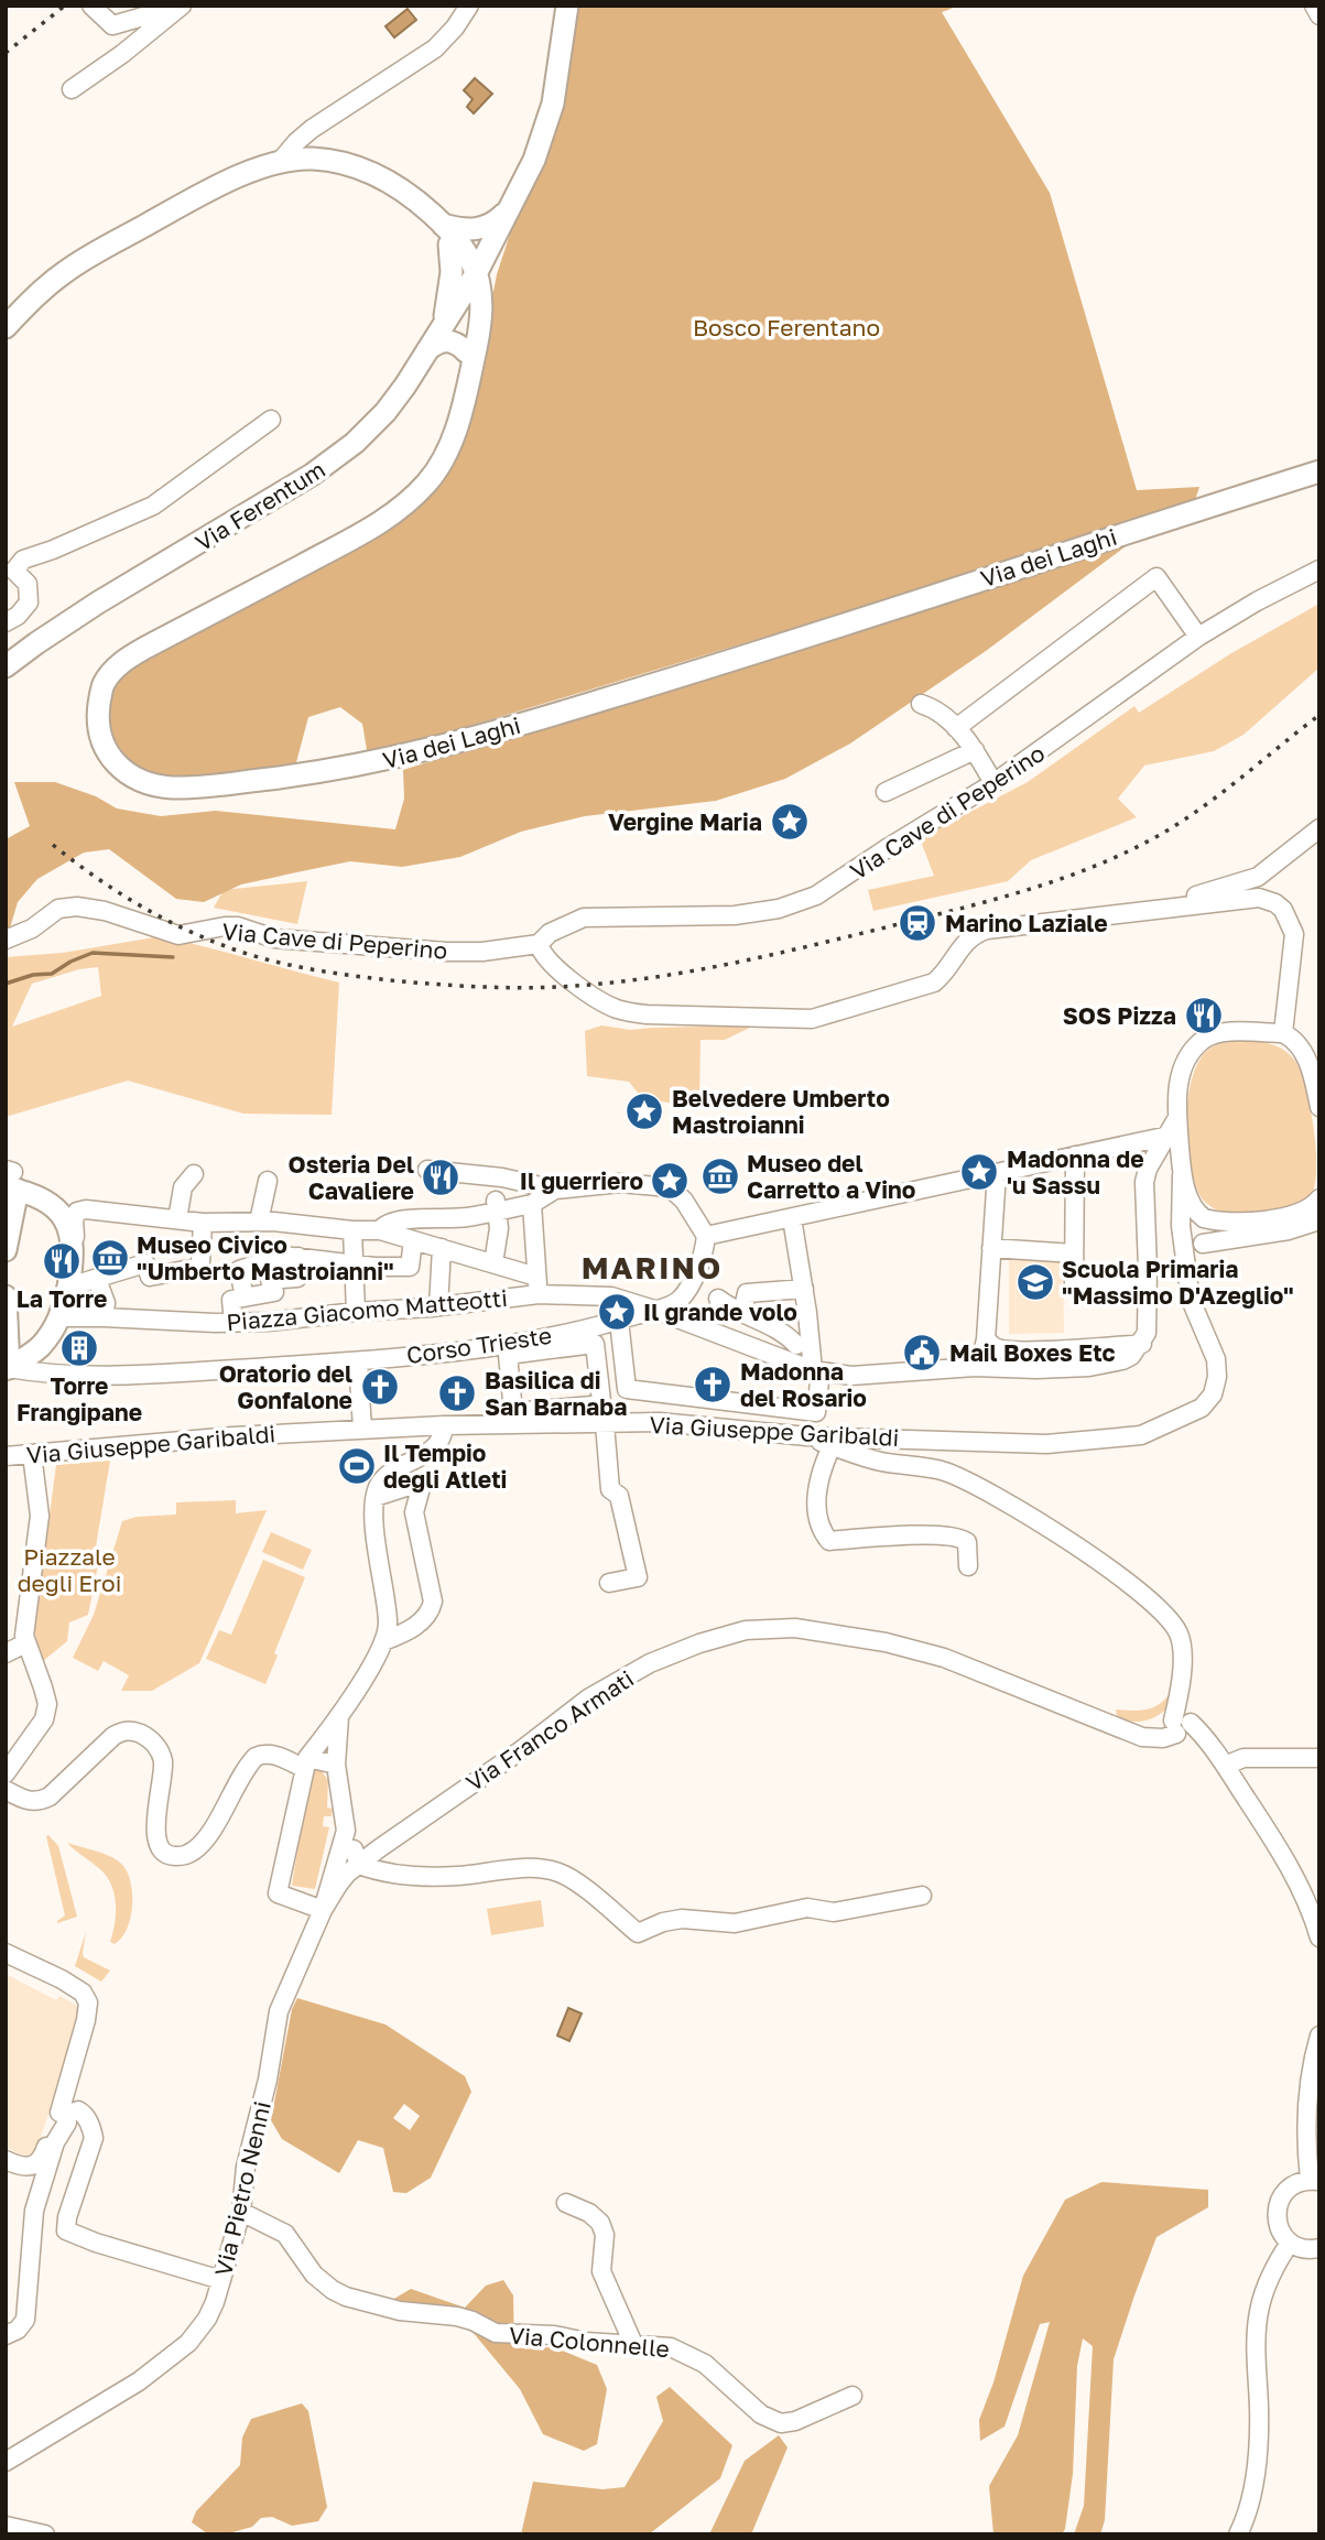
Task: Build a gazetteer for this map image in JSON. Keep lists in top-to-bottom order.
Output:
{
  "streets": {
    "main road": ["Via Ferentum", "Via dei Laghi"],
    "street": [
      "Via Cave di Peperino",
      "Piazza Giacomo Matteotti",
      "Corso Trieste",
      "Via Giuseppe Garibaldi",
      "Via Franco Armati",
      "Via Pietro Nenni",
      "Via Colonnelle"
    ]
  },
  "crossings": [
    ["Via Ferentum", "Via dei Laghi"],
    ["Piazza Giacomo Matteotti", "Corso Trieste"],
    ["Via Pietro Nenni", "Via Colonnelle"]
  ],
  "districts": ["MARINO"],
  "parks": ["Bosco Ferentano", "Piazzale degli Eroi"],
  "places": {
    "place": [
      "Vergine Maria",
      "Belvedere Umberto Mastroianni",
      "Madonna de 'u Sassu",
      "Il guerriero",
      "Il grande volo"
    ],
    "station": ["Marino Laziale"],
    "restaurant": ["SOS Pizza", "Osteria Del Cavaliere", "La Torre"],
    "museum": ["Museo del Carretto a Vino", "Museo Civico \"Umberto Mastroianni\""],
    "school or university": ["Scuola Primaria \"Massimo D'Azeglio\""],
    "building": ["Torre Frangipane"],
    "public building": ["Mail Boxes Etc"],
    "church": ["Madonna del Rosario", "Oratorio del Gonfalone", "Basilica di San Barnaba"],
    "sports": ["Il Tempio degli Atleti"]
  }
}
